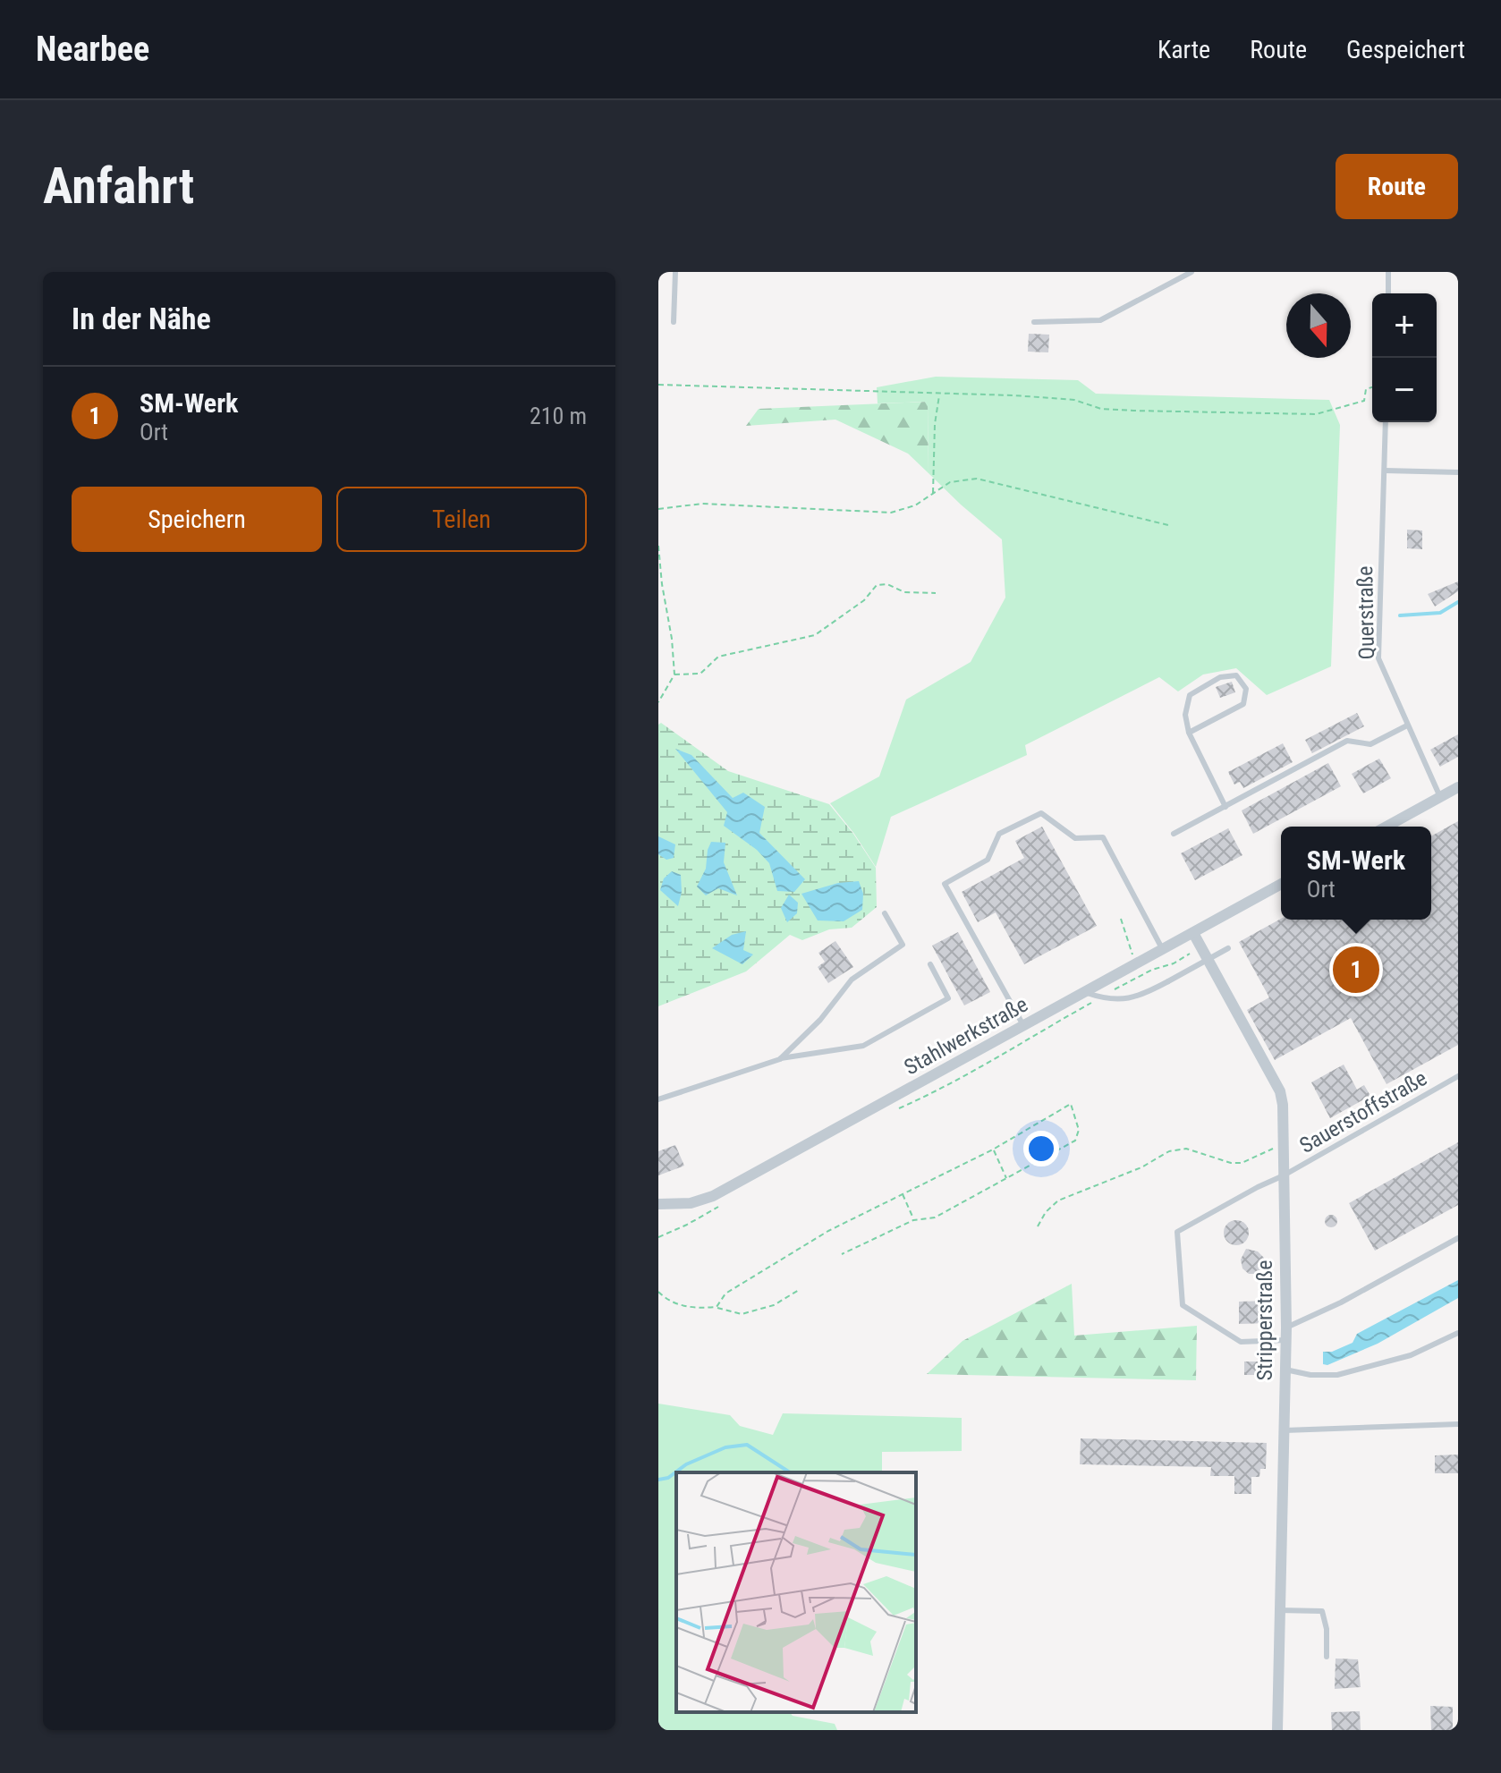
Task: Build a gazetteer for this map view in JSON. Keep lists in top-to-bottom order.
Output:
{
  "streets": {
    "street": ["Stahlwerkstraße", "Stripperstraße"],
    "lane": ["Querstraße", "Sauerstoffstraße"]
  },
  "crossings": [
    ["Stahlwerkstraße", "Stripperstraße"],
    ["Sauerstoffstraße", "Stripperstraße"]
  ],
  "north": "bottom",
  "page": {
    "header": "Nearbee",
    "nav": ["Karte", "Route", "Gespeichert"],
    "buttons": [
      "Route",
      ["Speichern", "Teilen"]
    ],
    "title": "Anfahrt",
    "heading": "In der Nähe",
    "map_buttons": ["+", "−"],
    "list": [
      {
        "mark": "1",
        "name": "SM-Werk",
        "note": "Ort",
        "value": "210 m"
      }
    ],
    "popup": ["SM-Werk", "Ort"],
    "pins": "1"
  }
}
